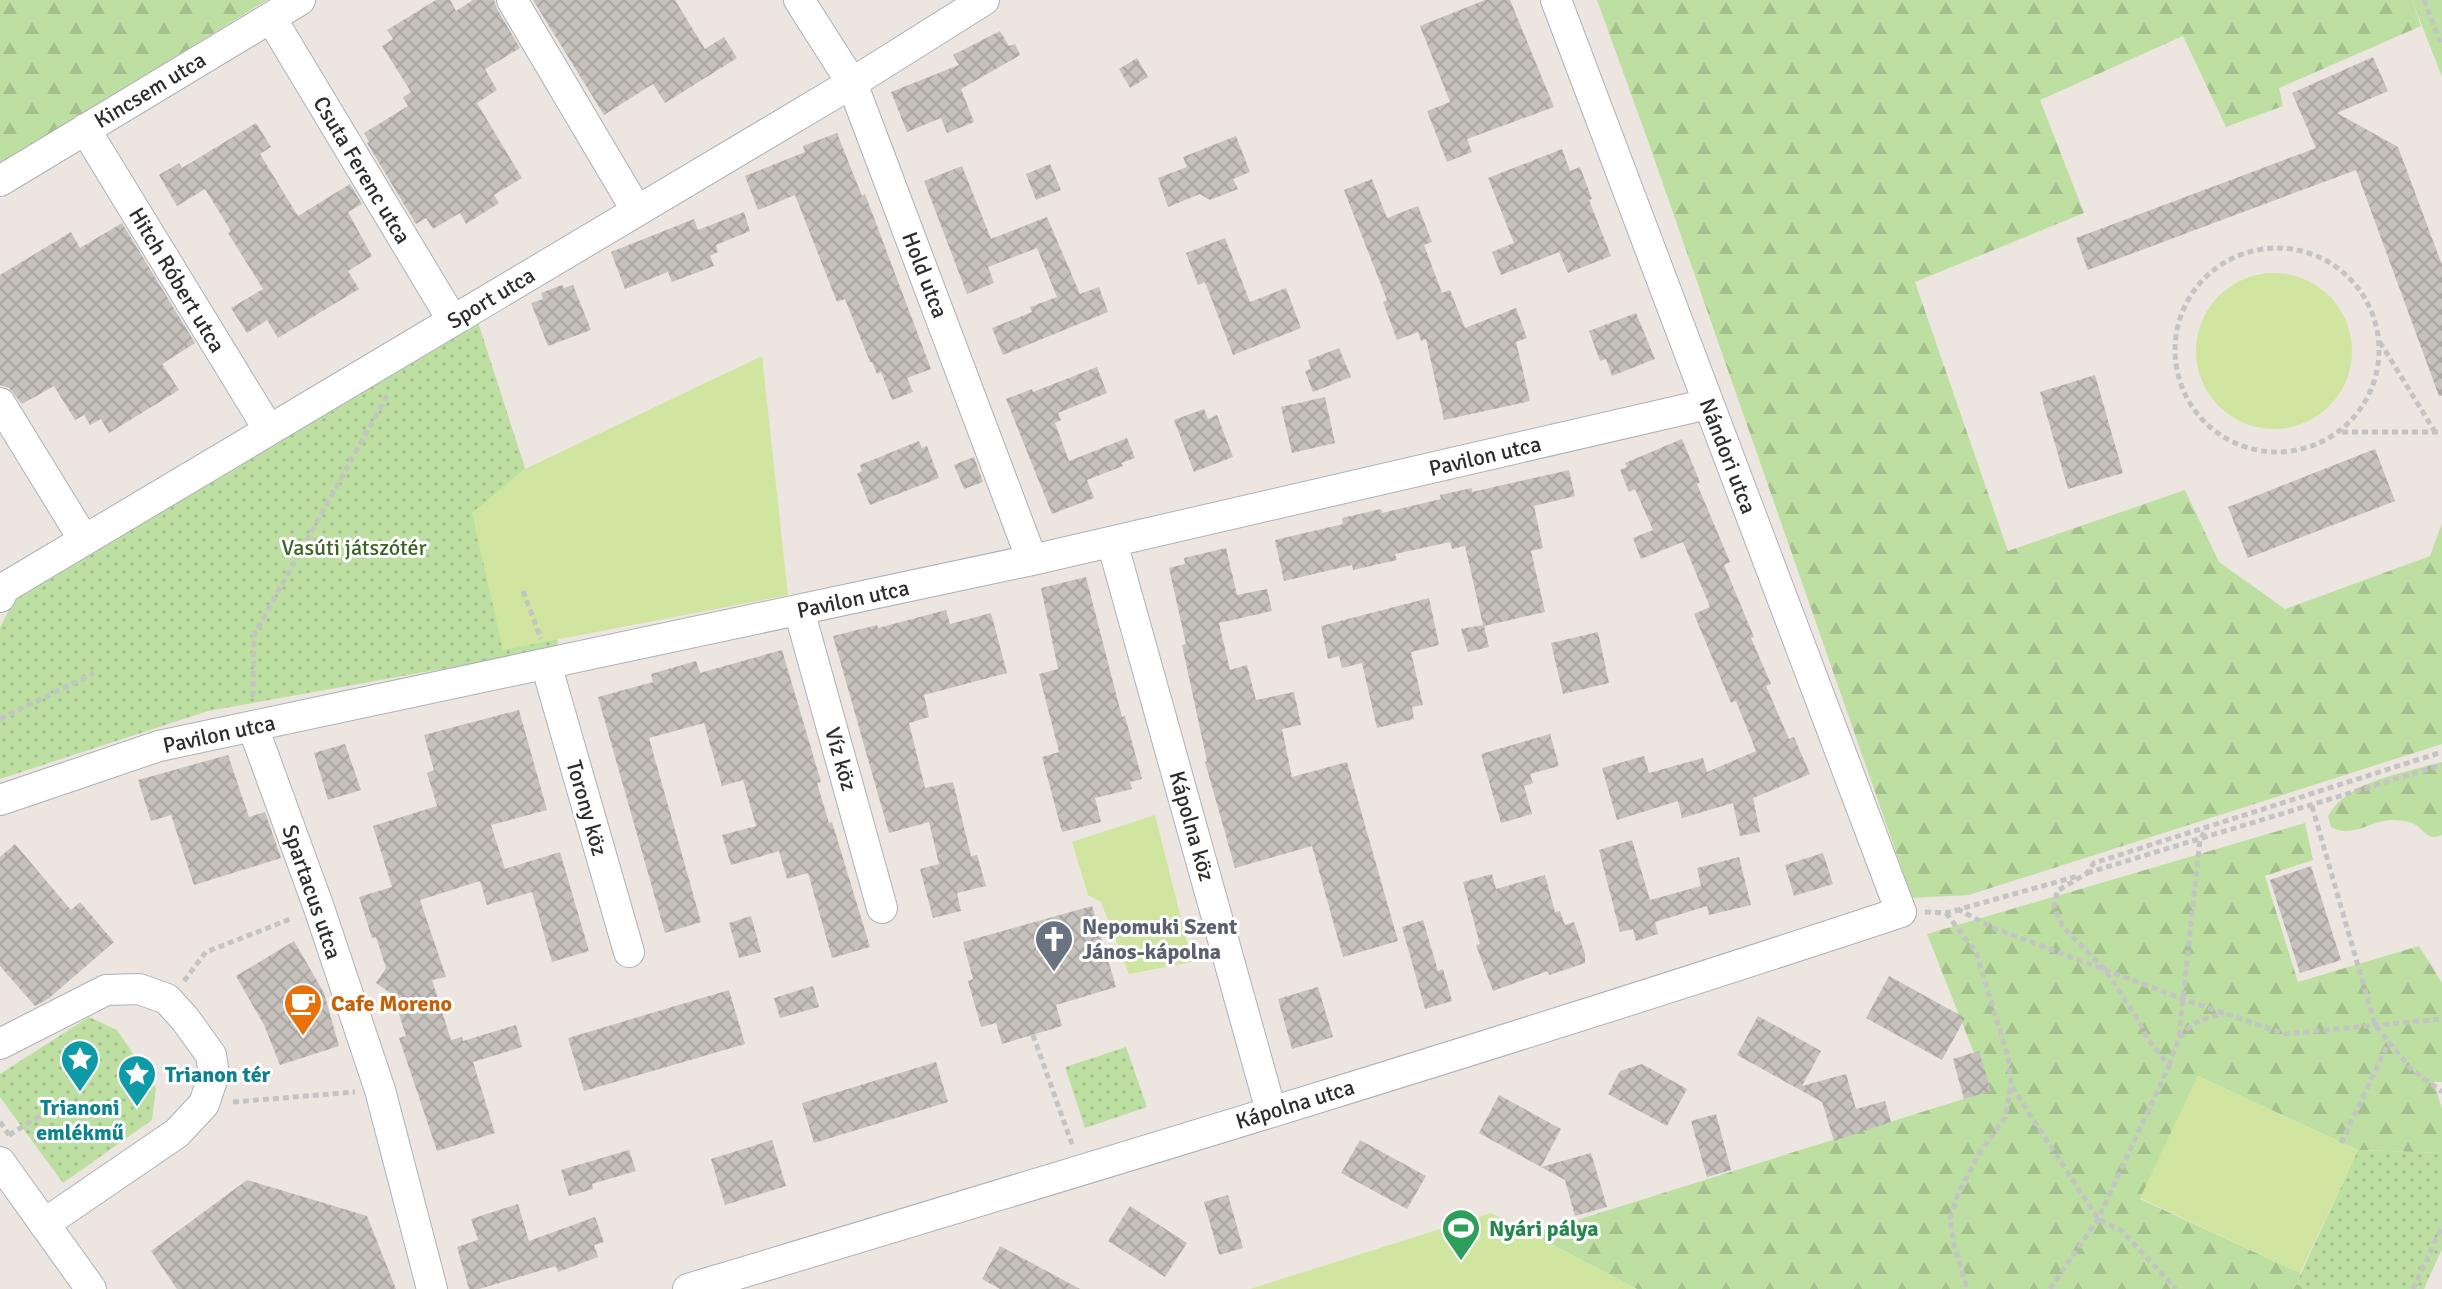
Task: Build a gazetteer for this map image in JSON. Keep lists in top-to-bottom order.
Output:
{
  "streets": {
    "street": [
      "Kincsem utca",
      "Csuta Ferenc utca",
      "Hold utca",
      "Hitch Róbert utca",
      "Sport utca",
      "Pavilon utca",
      "Nándori utca",
      "Víz köz",
      "Torony köz",
      "Kápolna köz",
      "Spartacus utca",
      "Kápolna utca"
    ]
  },
  "crossings": [
    ["Kincsem utca", "Csuta Ferenc utca"],
    ["Kincsem utca", "Hitch Róbert utca"],
    ["Csuta Ferenc utca", "Sport utca"],
    ["Hold utca", "Sport utca"],
    ["Hold utca", "Pavilon utca"],
    ["Hitch Róbert utca", "Sport utca"],
    ["Pavilon utca", "Nándori utca"],
    ["Pavilon utca", "Víz köz"],
    ["Pavilon utca", "Torony köz"],
    ["Pavilon utca", "Kápolna köz"],
    ["Pavilon utca", "Spartacus utca"],
    ["Nándori utca", "Kápolna utca"],
    ["Kápolna köz", "Kápolna utca"]
  ],
  "parks": ["Vasúti játszótér"],
  "places": {
    "church": ["Nepomuki Szent János-kápolna"],
    "cafe": ["Cafe Moreno"],
    "place": ["Trianoni emlékmű", "Trianon tér"],
    "sports": ["Nyári pálya"]
  }
}
